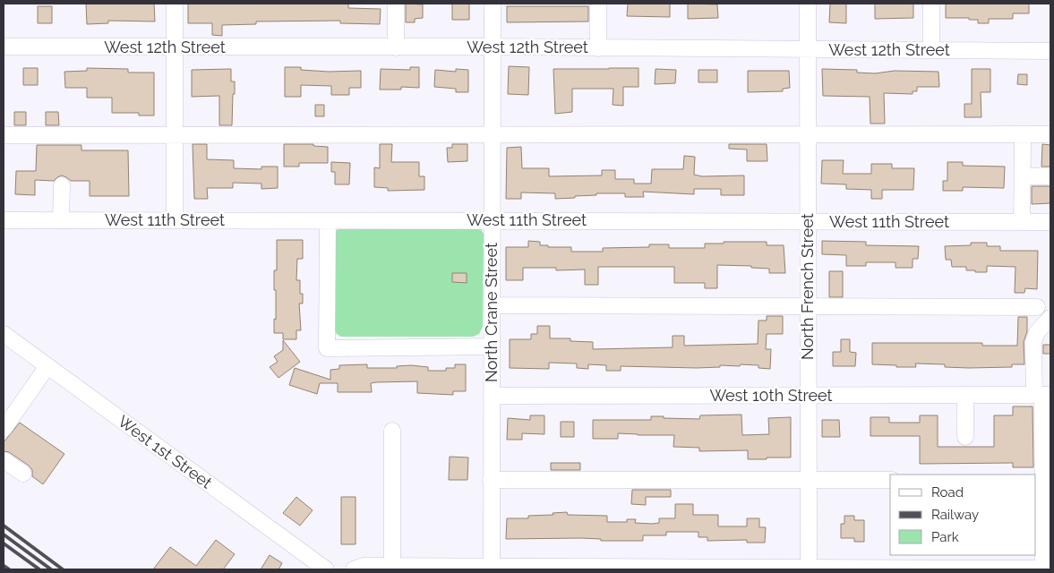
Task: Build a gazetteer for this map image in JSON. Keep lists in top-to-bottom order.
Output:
{
  "streets": {
    "street": [
      "West 12th Street",
      "West 11th Street",
      "North French Street",
      "North Crane Street",
      "West 10th Street",
      "West 1st Street"
    ]
  },
  "crossings": [
    ["West 12th Street", "North French Street"],
    ["West 12th Street", "North Crane Street"],
    ["West 11th Street", "North French Street"],
    ["West 11th Street", "North Crane Street"],
    ["North French Street", "West 10th Street"],
    ["North Crane Street", "West 10th Street"]
  ],
  "legend": ["Road", "Railway", "Park"]
}
